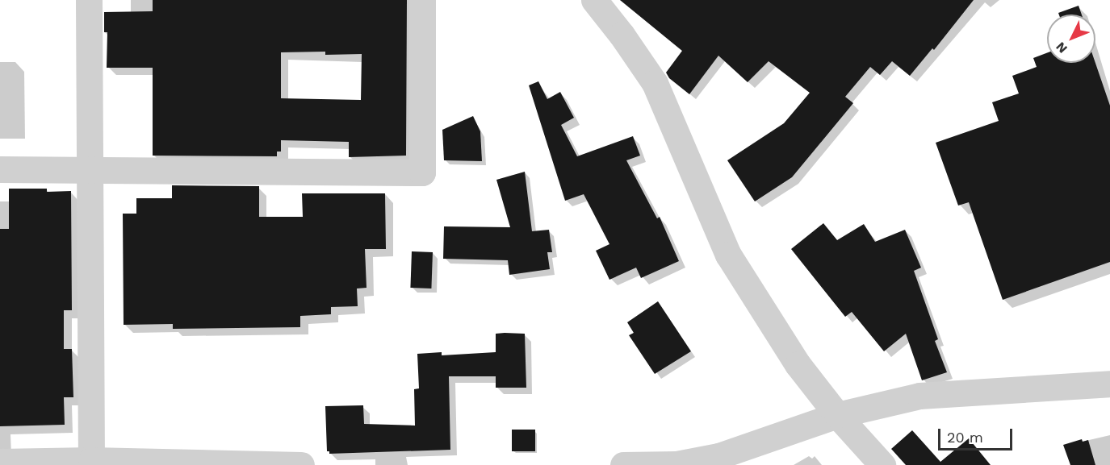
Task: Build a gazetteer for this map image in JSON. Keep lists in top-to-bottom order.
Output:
{
  "scale_bar": "20 m",
  "north": "bottom left"
}
